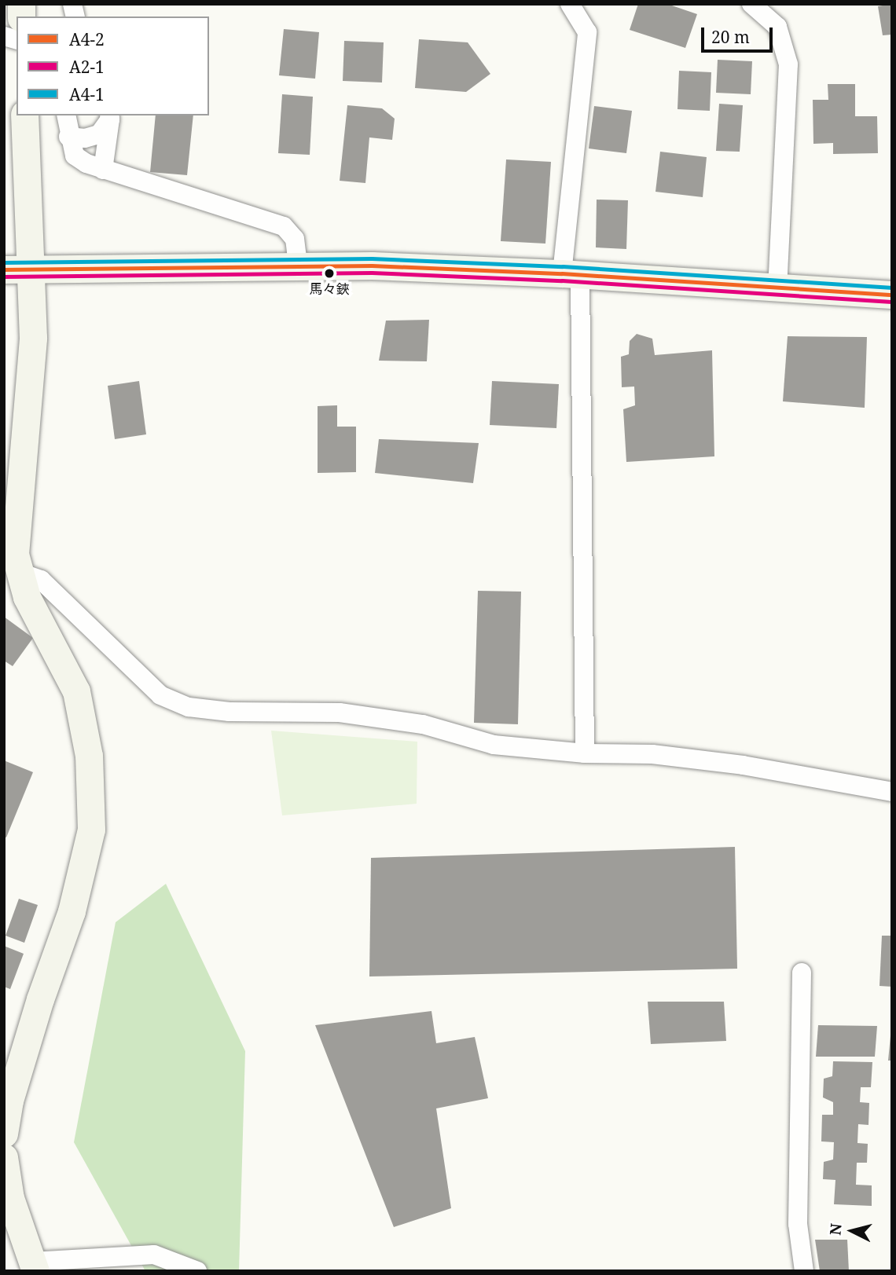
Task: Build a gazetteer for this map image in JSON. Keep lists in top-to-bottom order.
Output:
{
  "places": ["馬々鋏"],
  "lines": ["transit line A4-1", "transit line A4-2", "transit line A2-1"],
  "legend": ["A4-2", "A2-1", "A4-1"],
  "scale_bar": "20 m",
  "north": "left"
}
